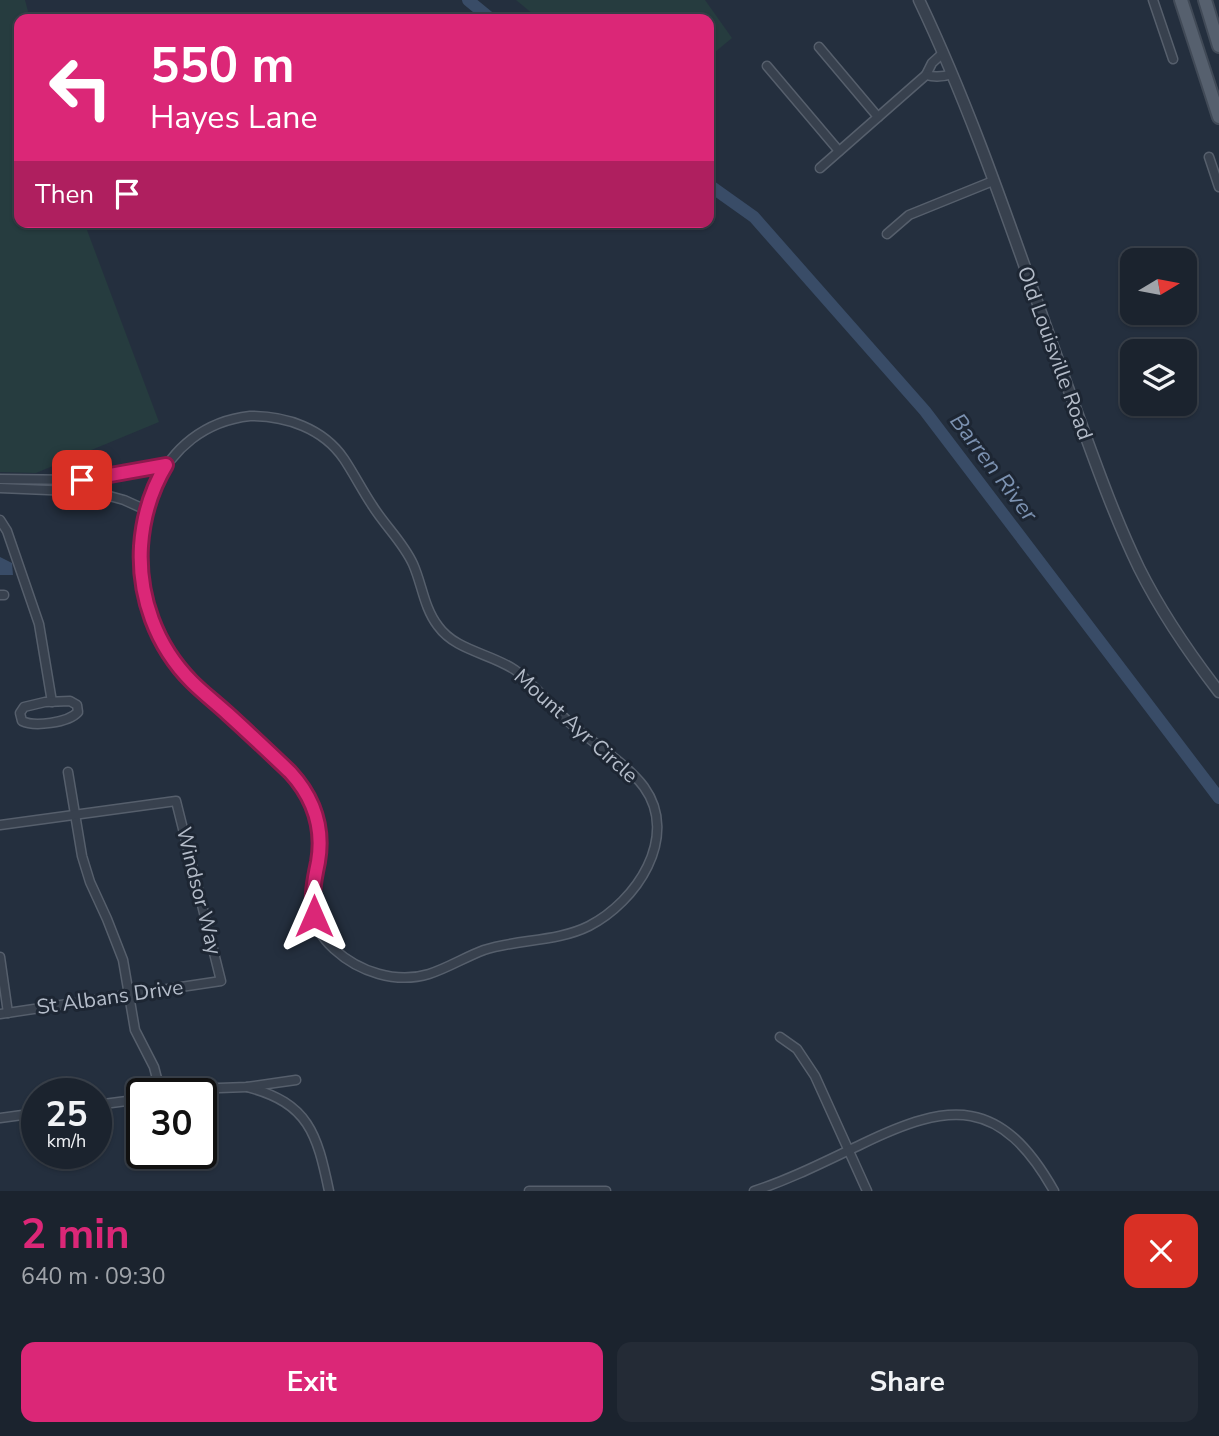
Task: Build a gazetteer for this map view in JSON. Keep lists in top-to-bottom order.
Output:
{
  "streets": {
    "street": [
      "Old Louisville Road",
      "Mount Ayr Circle",
      "Windsor Way",
      "St Albans Drive"
    ]
  },
  "crossings": [
    ["Windsor Way", "St Albans Drive"]
  ],
  "water": ["Barren River"],
  "north": "right",
  "page": {
    "turn": ["550 m", "Hayes Lane"],
    "then": "Then",
    "speed": "25 km/h",
    "limit": "30",
    "heading": ["2 min", "640 m · 09:30"],
    "buttons": ["Exit", "Share"]
  }
}
